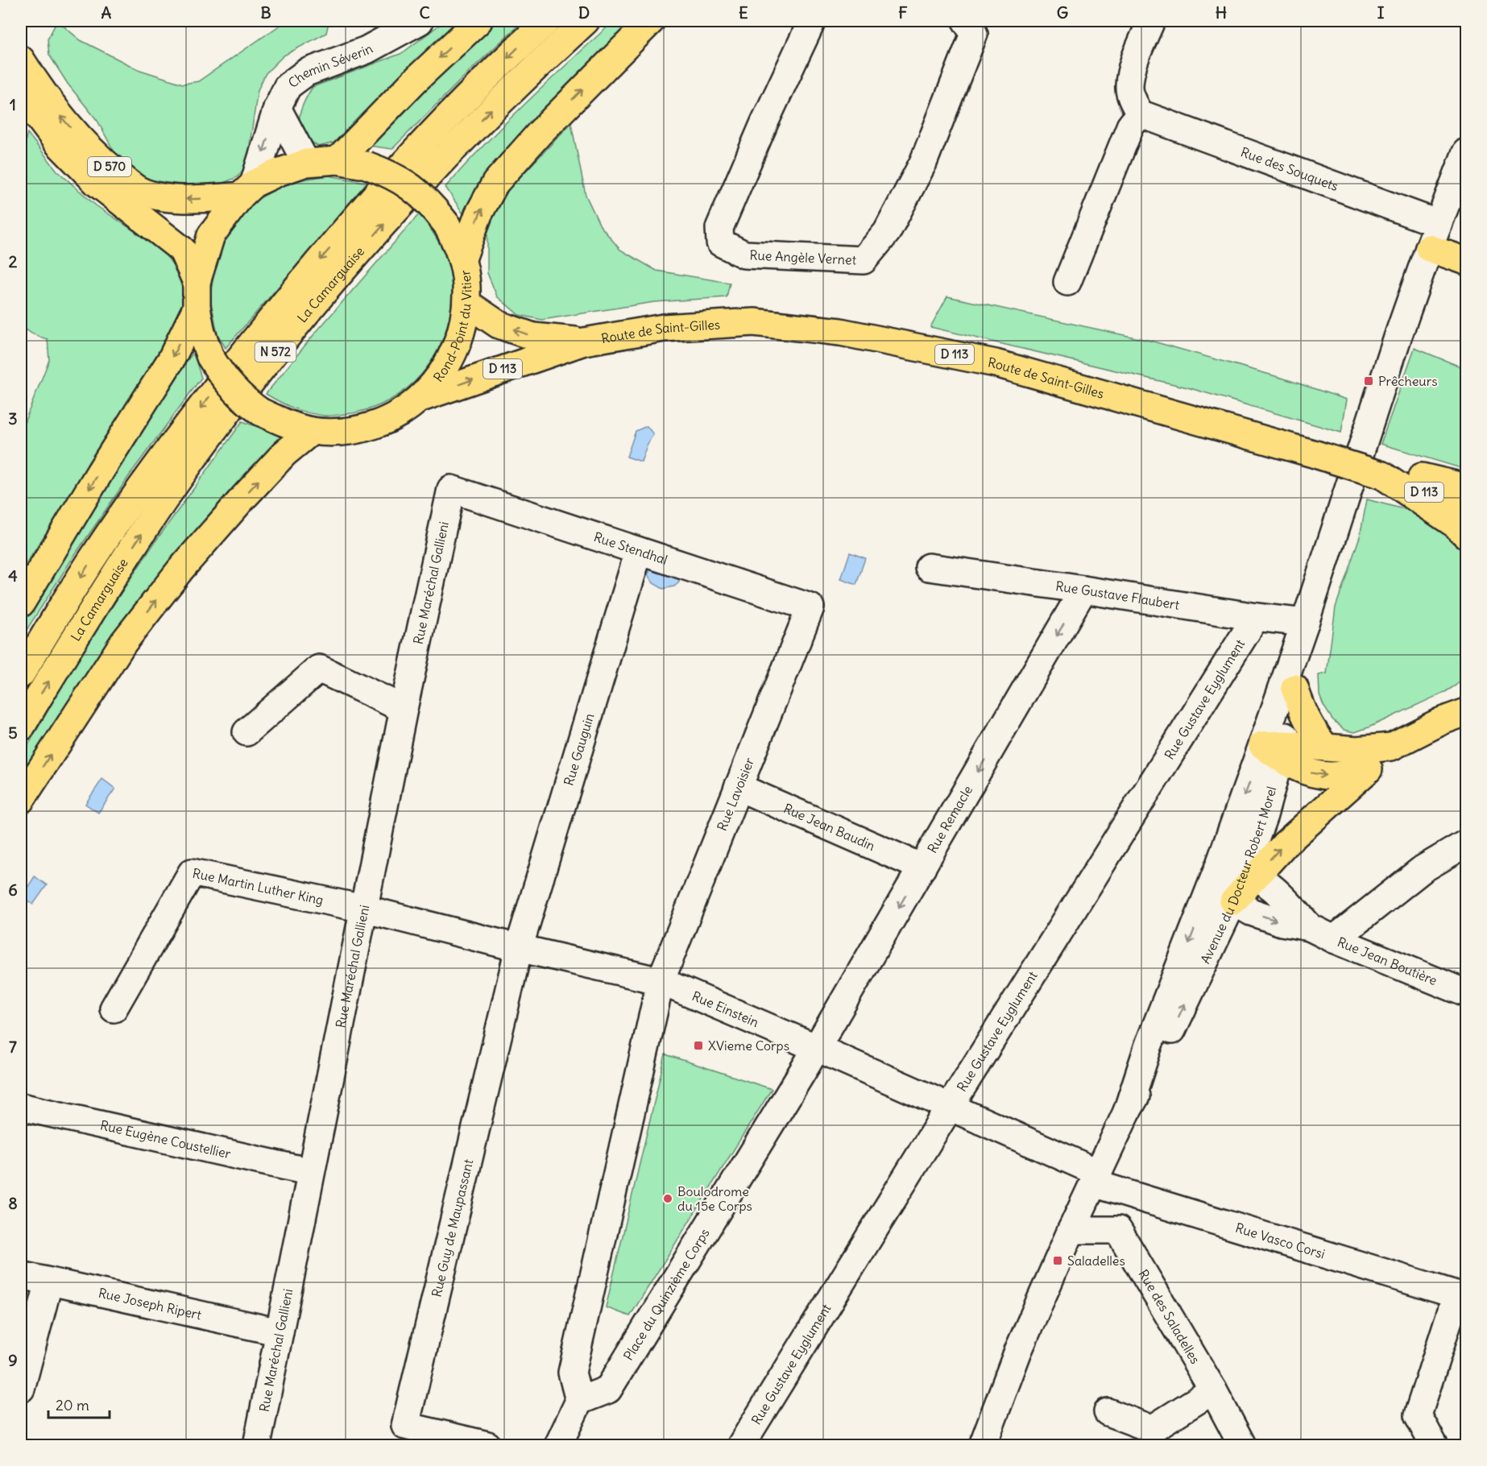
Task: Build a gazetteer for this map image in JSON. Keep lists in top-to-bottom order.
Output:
{
  "streets": {
    "main road": [
      "D 570",
      "La Camarguaise",
      "Rond-Point du Vitier",
      "Route de Saint-Gilles",
      "N 572",
      "D 113"
    ],
    "street": [
      "Chemin Séverin",
      "Rue des Souquets",
      "Rue Angèle Vernet",
      "Rue Stendhal",
      "Rue Maréchal Gallieni",
      "Rue Gustave Flaubert",
      "Rue Gustave Eyglument",
      "Rue Gauguin",
      "Rue Lavoisier",
      "Rue Remacle",
      "Rue Jean Baudin",
      "Avenue du Docteur Robert Morel",
      "Rue Martin Luther King",
      "Rue Jean Boutière",
      "Rue Einstein",
      "Rue Eugène Coustellier",
      "Rue Guy de Maupassant",
      "Rue Vasco Corsi",
      "Place du Quinzième Corps",
      "Rue Joseph Ripert",
      "Rue des Saladelles"
    ]
  },
  "crossings": [
    ["Chemin Séverin", "D 570"],
    ["Chemin Séverin", "Rond-Point du Vitier"],
    ["D 570", "Rond-Point du Vitier"],
    ["Rue des Souquets", "Avenue du Docteur Robert Morel"],
    ["Rond-Point du Vitier", "Route de Saint-Gilles"],
    ["Rue Stendhal", "Rue Maréchal Gallieni"],
    ["Rue Stendhal", "Rue Gauguin"],
    ["Rue Stendhal", "Rue Lavoisier"],
    ["Rue Maréchal Gallieni", "Rue Martin Luther King"],
    ["Rue Maréchal Gallieni", "Rue Einstein"],
    ["Rue Maréchal Gallieni", "Rue Eugène Coustellier"],
    ["Rue Maréchal Gallieni", "Rue Joseph Ripert"],
    ["Rue Gustave Flaubert", "Rue Gustave Eyglument"],
    ["Rue Gustave Flaubert", "Rue Remacle"],
    ["Rue Gustave Flaubert", "Avenue du Docteur Robert Morel"],
    ["Rue Gustave Eyglument", "Rue Einstein"],
    ["Rue Gauguin", "Rue Einstein"],
    ["Rue Gauguin", "Rue Guy de Maupassant"],
    ["Rue Lavoisier", "Rue Jean Baudin"],
    ["Rue Lavoisier", "Rue Einstein"],
    ["Rue Remacle", "Rue Jean Baudin"],
    ["Rue Remacle", "Rue Einstein"],
    ["Rue Remacle", "Place du Quinzième Corps"],
    ["Avenue du Docteur Robert Morel", "Rue Jean Boutière"],
    ["Avenue du Docteur Robert Morel", "Rue Einstein"],
    ["Avenue du Docteur Robert Morel", "Rue Vasco Corsi"],
    ["Rue Martin Luther King", "Rue Einstein"],
    ["Rue Einstein", "Rue Guy de Maupassant"],
    ["Rue Einstein", "Rue Vasco Corsi"],
    ["Rue Einstein", "Place du Quinzième Corps"]
  ],
  "one_way": ["Rue Remacle"],
  "places": {
    "transit": ["Prêcheurs", "XVieme Corps", "Saladelles"],
    "other": ["Boulodrome du 15e Corps"]
  },
  "scale_bar": "20 m",
  "grid": {
    "columns": [
      "A",
      "B",
      "C",
      "D",
      "E",
      "F",
      "G",
      "H",
      "I"
    ],
    "rows": [
      "1",
      "2",
      "3",
      "4",
      "5",
      "6",
      "7",
      "8",
      "9"
    ]
  }
}
